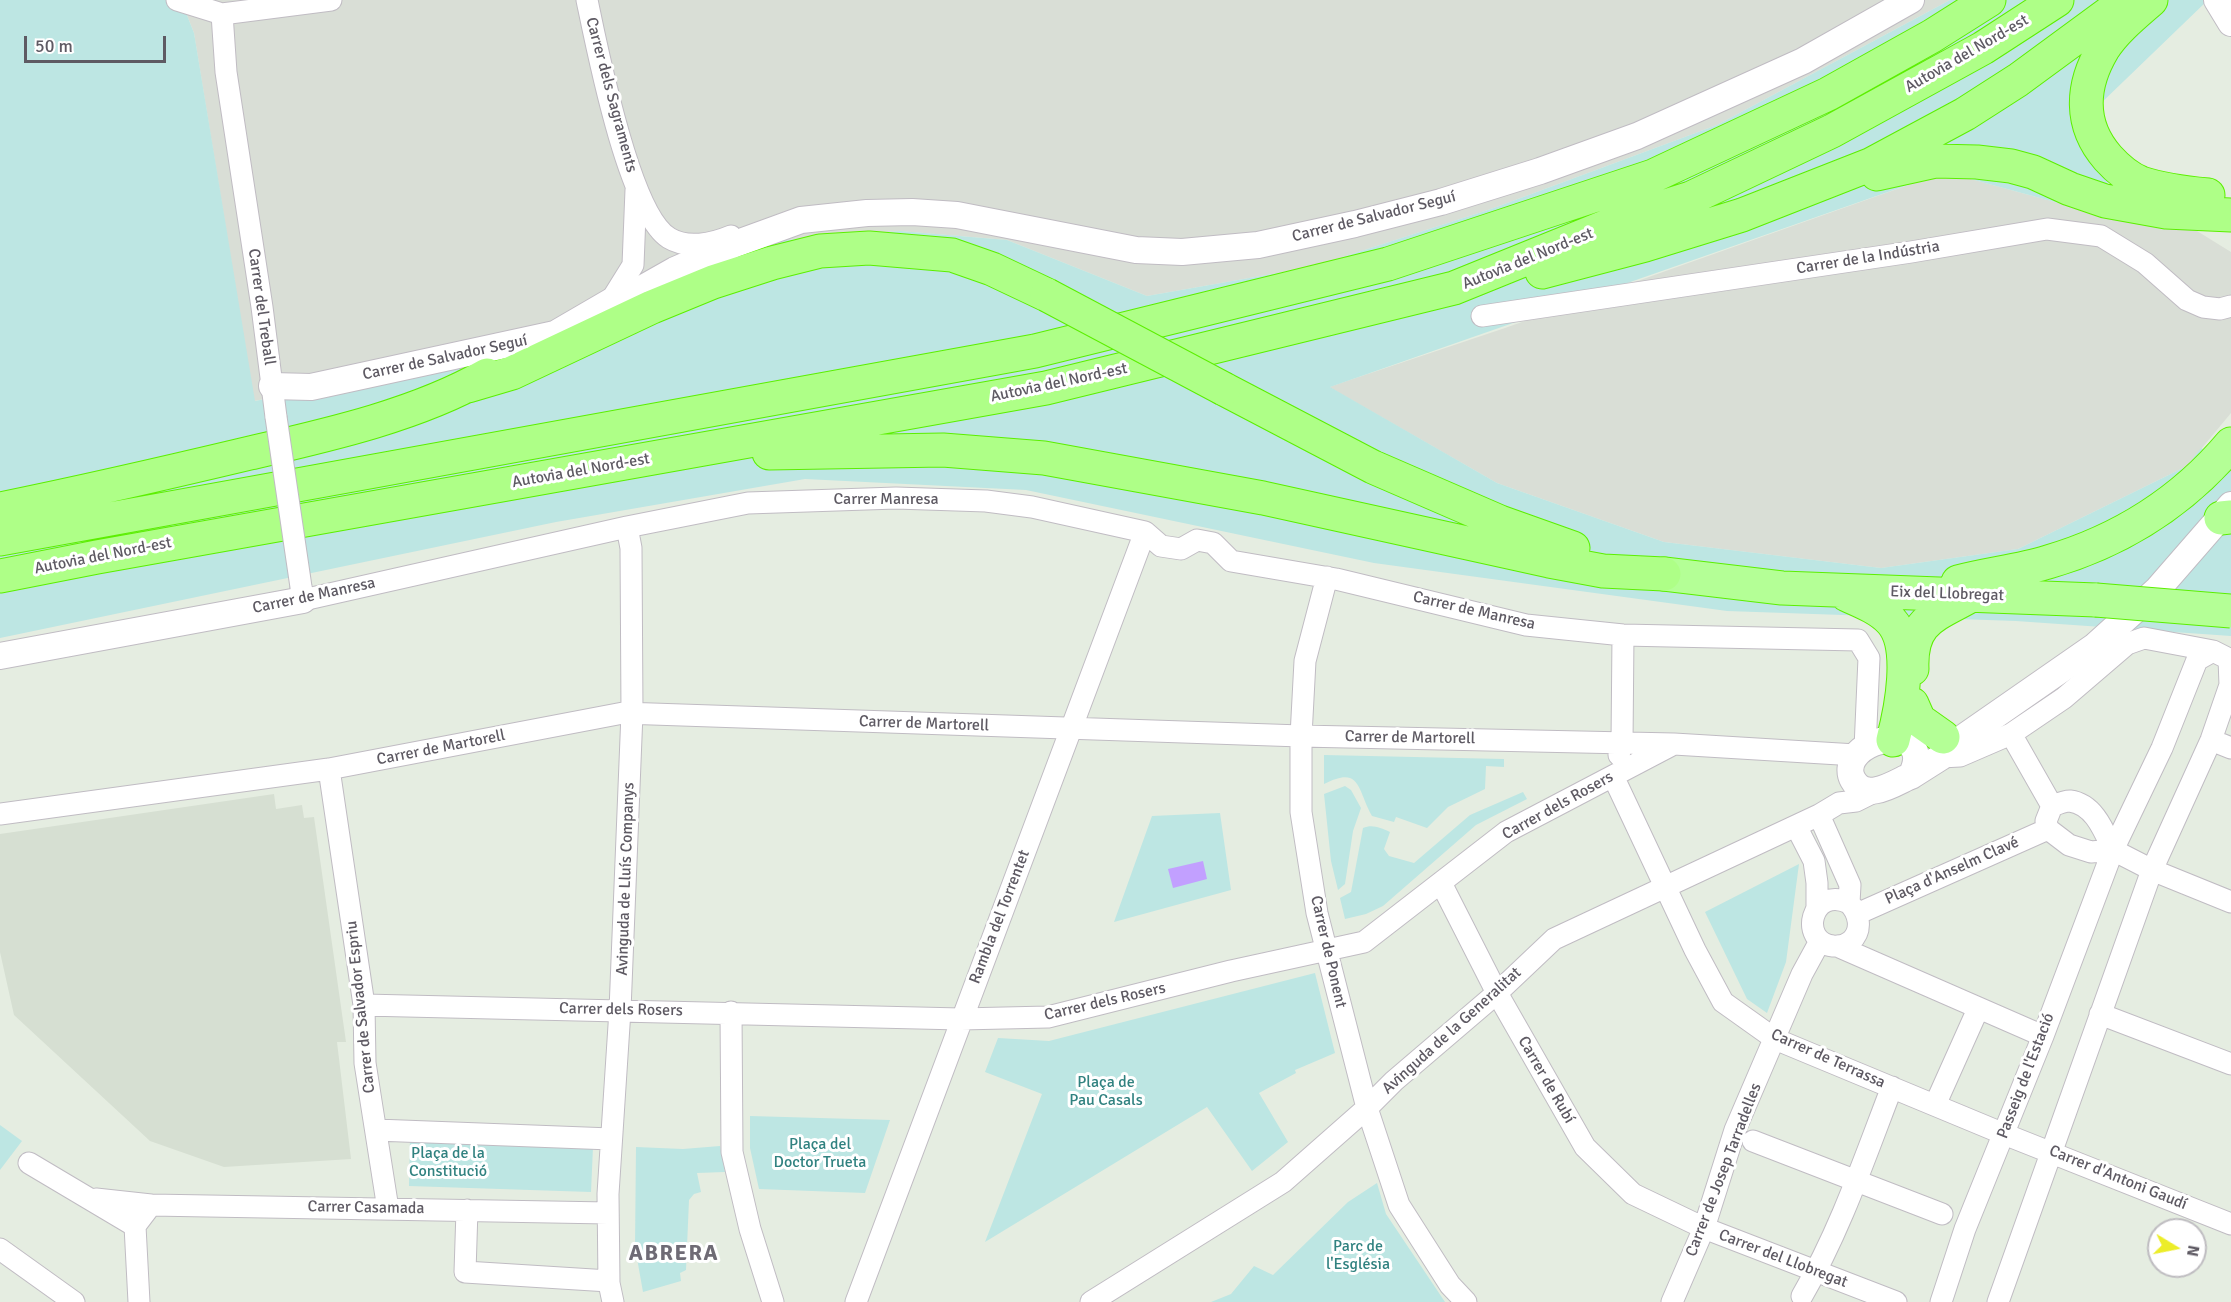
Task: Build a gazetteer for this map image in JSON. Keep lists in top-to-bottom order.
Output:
{
  "streets": {
    "highway": ["Autovia del Nord-est", "Eix del Llobregat"],
    "street": [
      "Carrer dels Sagraments",
      "Carrer de Salvador Seguí",
      "Carrer de la Indústria",
      "Carrer del Treball",
      "Carrer Manresa",
      "Carrer de Manresa",
      "Carrer de Martorell",
      "Carrer dels Rosers",
      "Plaça d'Anselm Clavé",
      "Avinguda de Lluís Companys",
      "Rambla del Torrentet",
      "Carrer de Ponent",
      "Carrer de Salvador Espriu",
      "Avinguda de la Generalitat",
      "Carrer de Terrassa",
      "Passeig de l'Estació",
      "Carrer de Rubí",
      "Carrer de Josep Tarradelles",
      "Carrer d'Antoni Gaudí",
      "Carrer Casamada",
      "Carrer del Llobregat"
    ]
  },
  "crossings": [
    ["Carrer dels Sagraments", "Carrer de Salvador Seguí"],
    ["Carrer de Salvador Seguí", "Carrer del Treball"],
    ["Carrer del Treball", "Carrer de Manresa"],
    ["Carrer Manresa", "Carrer de Manresa"],
    ["Carrer Manresa", "Avinguda de Lluís Companys"],
    ["Carrer Manresa", "Rambla del Torrentet"],
    ["Carrer de Manresa", "Carrer de Martorell"],
    ["Carrer de Manresa", "Avinguda de Lluís Companys"],
    ["Carrer de Manresa", "Rambla del Torrentet"],
    ["Carrer de Manresa", "Carrer de Ponent"],
    ["Carrer de Martorell", "Carrer dels Rosers"],
    ["Carrer de Martorell", "Avinguda de Lluís Companys"],
    ["Carrer de Martorell", "Rambla del Torrentet"],
    ["Carrer de Martorell", "Carrer de Ponent"],
    ["Carrer de Martorell", "Carrer de Salvador Espriu"],
    ["Carrer dels Rosers", "Avinguda de Lluís Companys"],
    ["Carrer dels Rosers", "Rambla del Torrentet"],
    ["Carrer dels Rosers", "Carrer de Ponent"],
    ["Carrer dels Rosers", "Carrer de Salvador Espriu"],
    ["Carrer dels Rosers", "Carrer de Terrassa"],
    ["Carrer dels Rosers", "Carrer de Rubí"],
    ["Plaça d'Anselm Clavé", "Carrer de Josep Tarradelles"],
    ["Avinguda de Lluís Companys", "Carrer Casamada"],
    ["Carrer de Ponent", "Avinguda de la Generalitat"],
    ["Carrer de Salvador Espriu", "Carrer Casamada"],
    ["Avinguda de la Generalitat", "Carrer de Terrassa"],
    ["Avinguda de la Generalitat", "Carrer de Rubí"],
    ["Carrer de Terrassa", "Passeig de l'Estació"],
    ["Carrer de Terrassa", "Carrer de Josep Tarradelles"],
    ["Carrer de Terrassa", "Carrer d'Antoni Gaudí"],
    ["Passeig de l'Estació", "Carrer d'Antoni Gaudí"],
    ["Carrer de Rubí", "Carrer de Josep Tarradelles"],
    ["Carrer de Rubí", "Carrer del Llobregat"],
    ["Carrer de Josep Tarradelles", "Carrer del Llobregat"]
  ],
  "districts": ["ABRERA"],
  "parks": [
    "Plaça de Pau Casals",
    "Plaça del Doctor Trueta",
    "Plaça de la Constitució",
    "Parc de l'Església"
  ],
  "scale_bar": "50 m",
  "north": "right"
}
